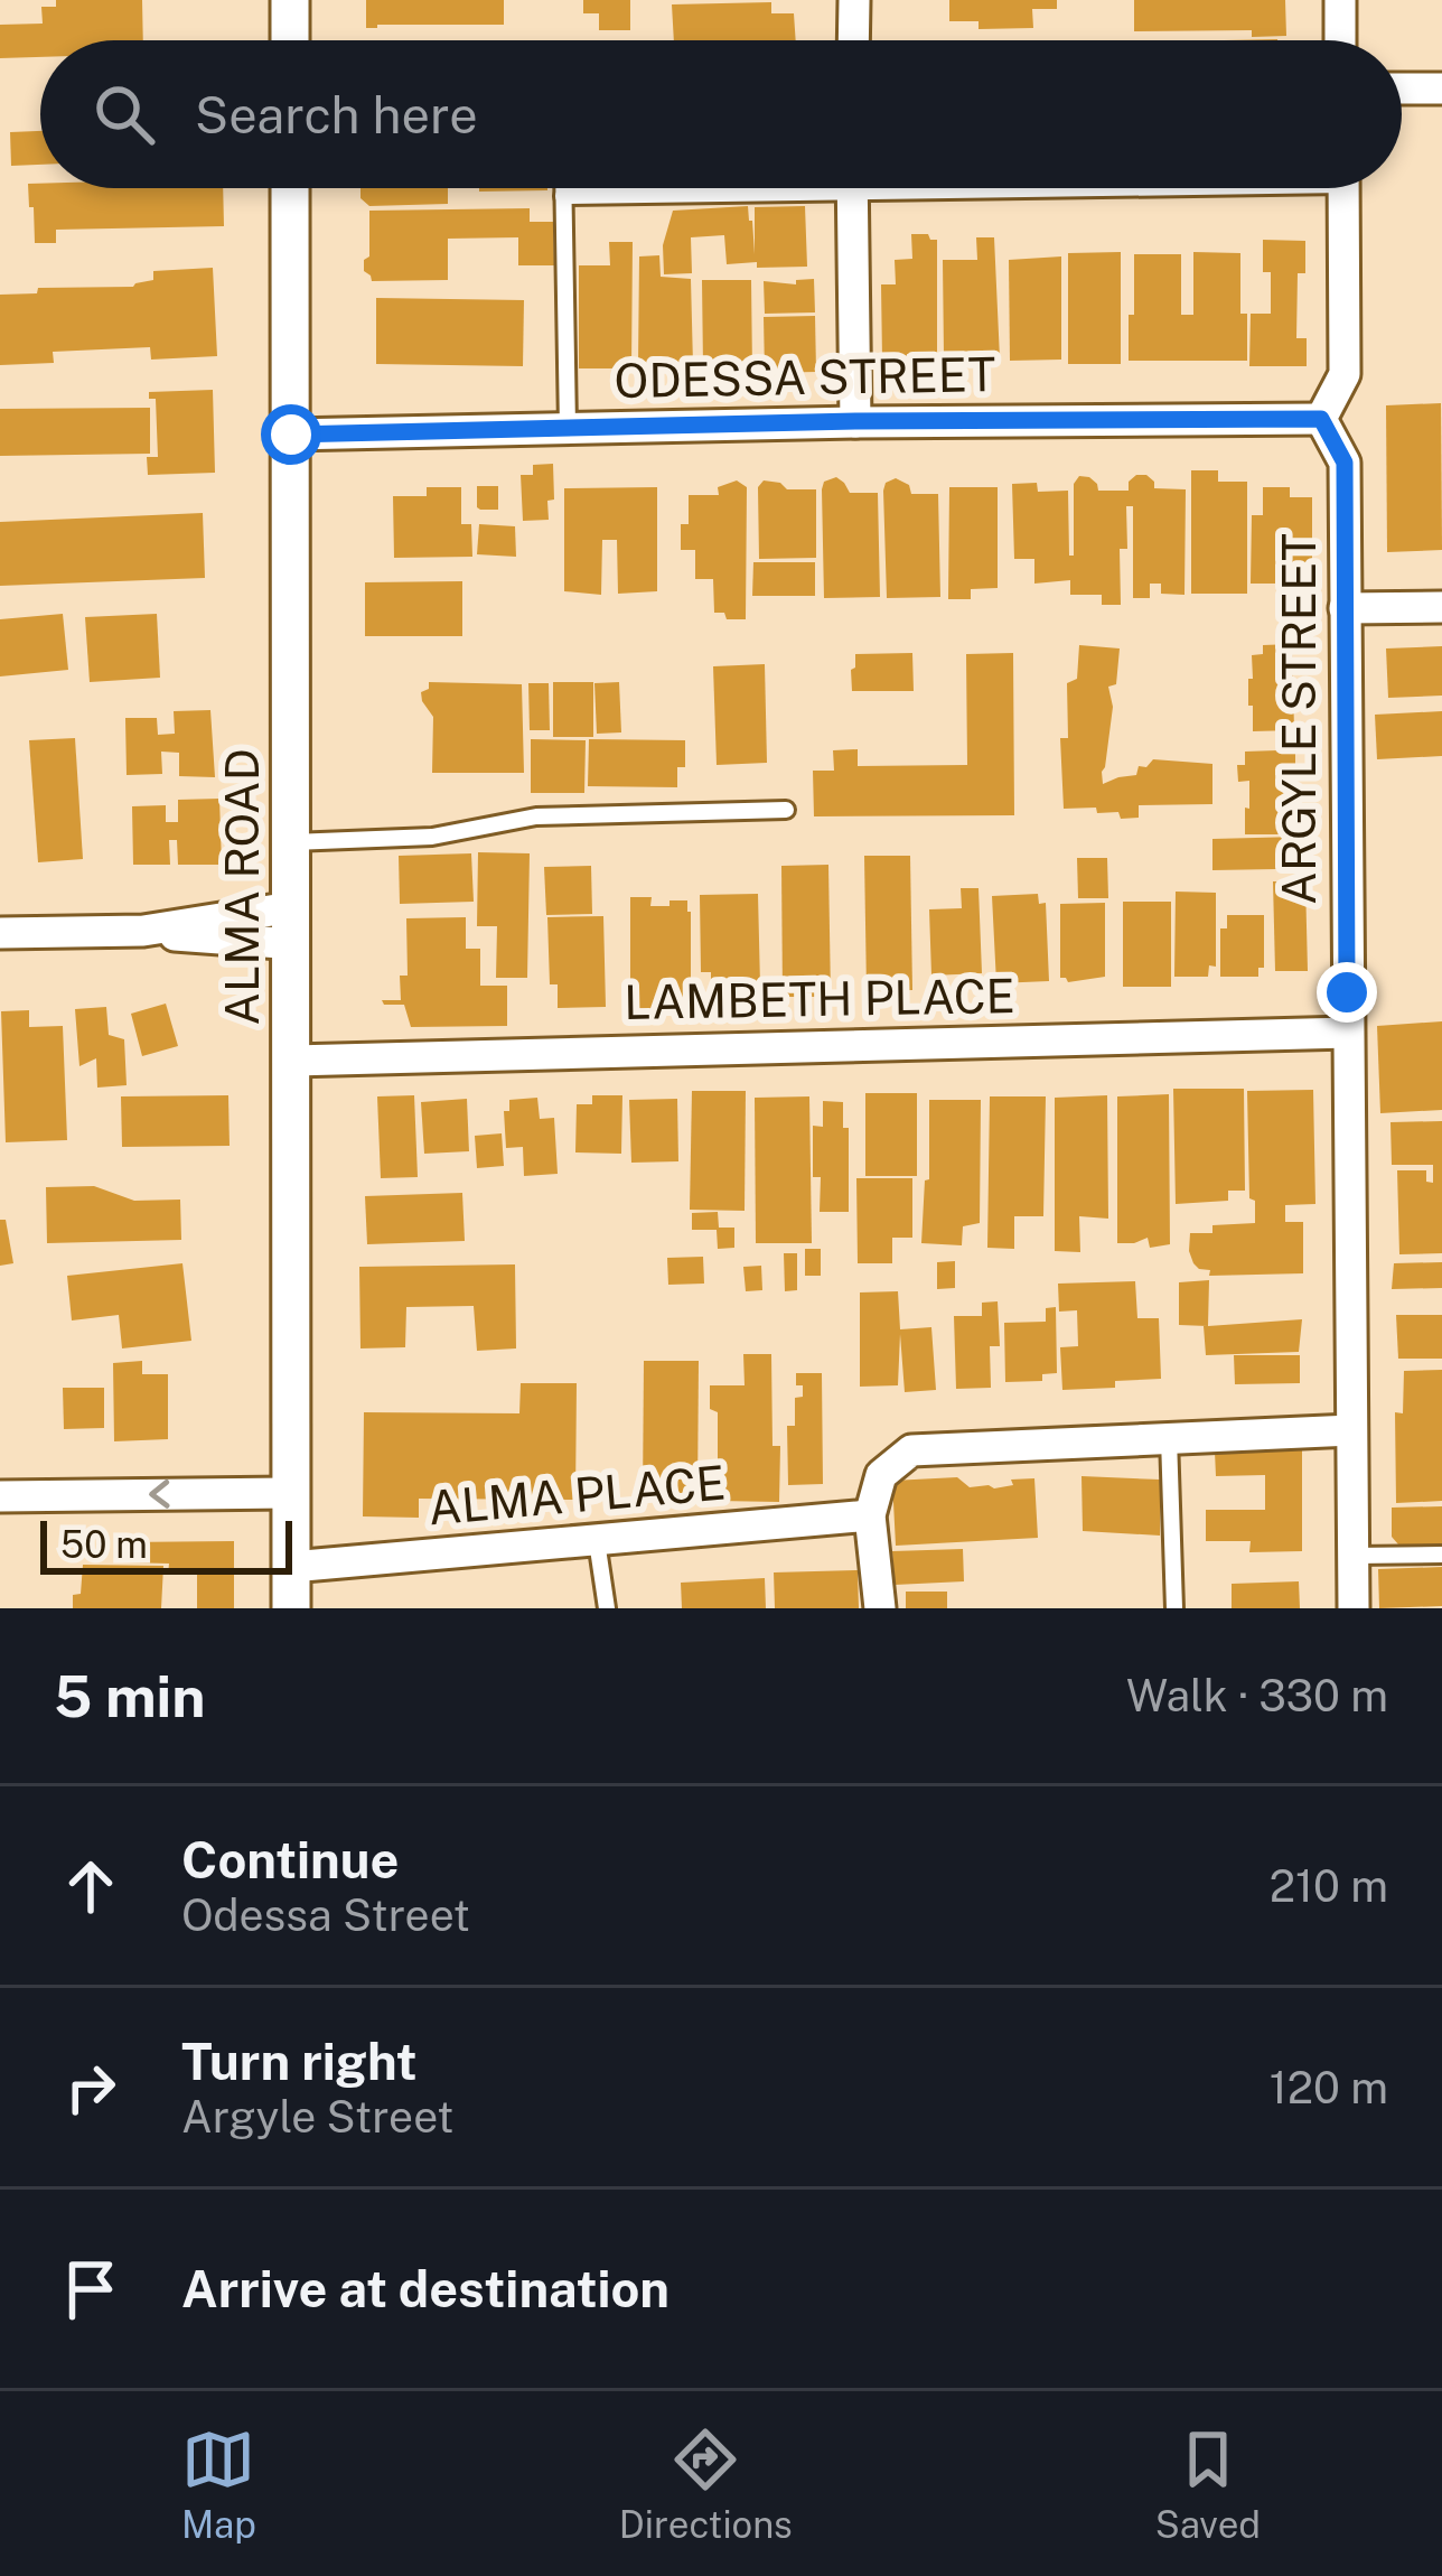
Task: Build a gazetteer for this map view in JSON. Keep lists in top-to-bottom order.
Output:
{
  "streets": {
    "street": [
      "ODESSA STREET",
      "ARGYLE STREET",
      "ALMA ROAD",
      "LAMBETH PLACE",
      "ALMA PLACE"
    ]
  },
  "crossings": [
    ["ODESSA STREET", "ARGYLE STREET"],
    ["ODESSA STREET", "ALMA ROAD"],
    ["ARGYLE STREET", "LAMBETH PLACE"],
    ["ALMA ROAD", "LAMBETH PLACE"],
    ["ALMA ROAD", "ALMA PLACE"]
  ],
  "scale_bar": "50 m",
  "page": {
    "search": "Search here",
    "scale": "50 m",
    "heading": ["5 min", "Walk · 330 m"],
    "list": [
      ["Continue", "Odessa Street", "210 m"],
      ["Turn right", "Argyle Street", "120 m"],
      "Arrive at destination"
    ],
    "nav": ["Map", "Directions", "Saved"]
  }
}
